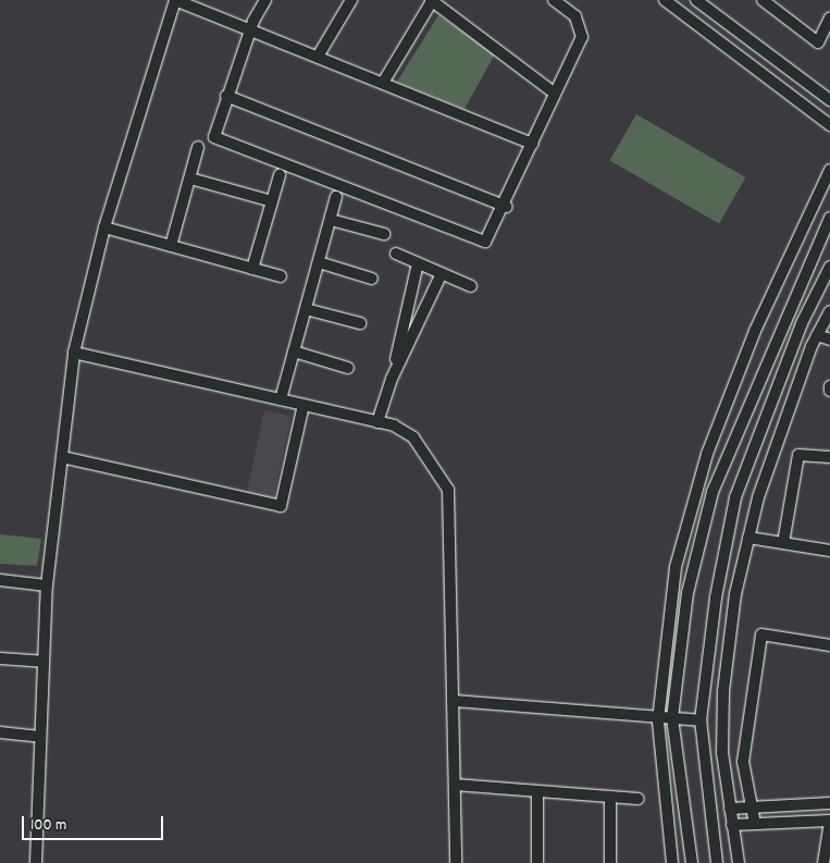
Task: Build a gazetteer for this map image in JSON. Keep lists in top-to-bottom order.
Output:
{
  "scale_bar": "100 m"
}
